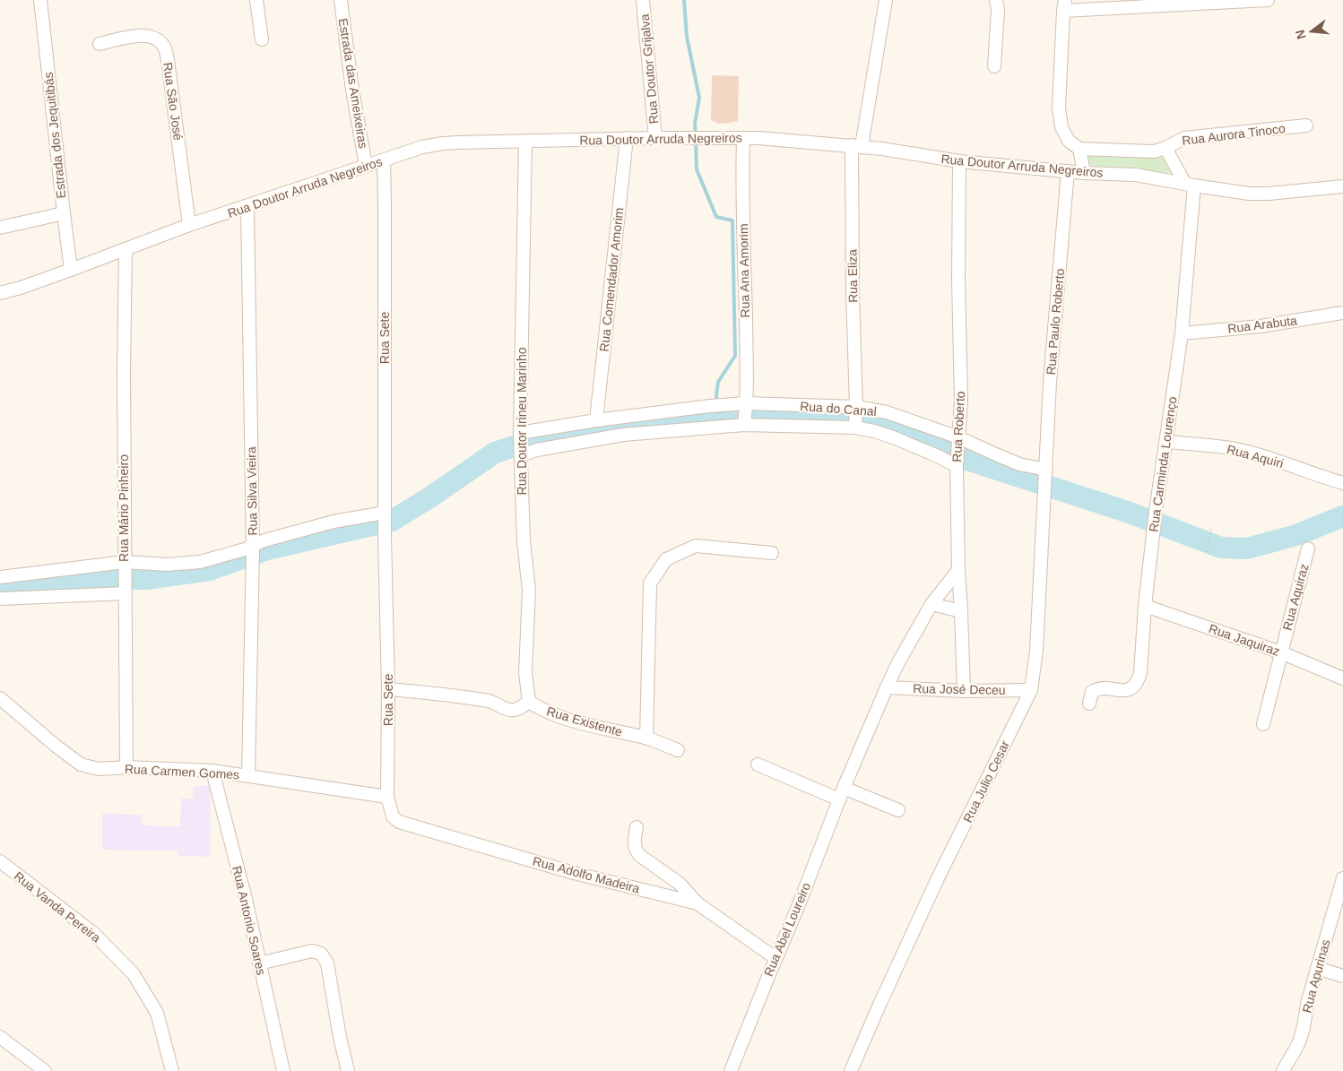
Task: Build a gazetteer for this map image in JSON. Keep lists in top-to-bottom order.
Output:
{
  "streets": {
    "street": [
      "Rua Doutor Grijalva",
      "Estrada das Ameixeiras",
      "Rua São José",
      "Rua Aurora Tinoco",
      "Estrada dos Jequitibás",
      "Rua Doutor Arruda Negreiros",
      "Rua Ana Amorim",
      "Rua Eliza",
      "Rua Comendador Amorim",
      "Rua Paulo Roberto",
      "Rua Arabuta",
      "Rua Sete",
      "Rua do Canal",
      "Rua Doutor Irineu Marinho",
      "Rua Roberto",
      "Rua Aquiri",
      "Rua Carminda Lourenço",
      "Rua Silva Vieira",
      "Rua Mário Pinheiro",
      "Rua Aquiraz",
      "Rua Jaquiraz",
      "Rua José Deceu",
      "Rua Existente",
      "Rua Carmen Gomes",
      "Rua Julio Cesar",
      "Rua Adolfo Madeira",
      "Rua Vanda Pereira",
      "Rua Antonio Soares",
      "Rua Abel Loureiro",
      "Rua Apurinas"
    ]
  },
  "crossings": [
    ["Rua Doutor Grijalva", "Rua Doutor Arruda Negreiros"],
    ["Estrada das Ameixeiras", "Rua Doutor Arruda Negreiros"],
    ["Rua São José", "Rua Doutor Arruda Negreiros"],
    ["Estrada dos Jequitibás", "Rua Doutor Arruda Negreiros"],
    ["Rua Doutor Arruda Negreiros", "Rua Ana Amorim"],
    ["Rua Doutor Arruda Negreiros", "Rua Eliza"],
    ["Rua Doutor Arruda Negreiros", "Rua Comendador Amorim"],
    ["Rua Doutor Arruda Negreiros", "Rua Paulo Roberto"],
    ["Rua Doutor Arruda Negreiros", "Rua Sete"],
    ["Rua Doutor Arruda Negreiros", "Rua Doutor Irineu Marinho"],
    ["Rua Doutor Arruda Negreiros", "Rua Roberto"],
    ["Rua Doutor Arruda Negreiros", "Rua Carminda Lourenço"],
    ["Rua Doutor Arruda Negreiros", "Rua Silva Vieira"],
    ["Rua Doutor Arruda Negreiros", "Rua Mário Pinheiro"],
    ["Rua Ana Amorim", "Rua do Canal"],
    ["Rua Eliza", "Rua do Canal"],
    ["Rua Comendador Amorim", "Rua do Canal"],
    ["Rua Paulo Roberto", "Rua do Canal"],
    ["Rua Paulo Roberto", "Rua Julio Cesar"],
    ["Rua Arabuta", "Rua Carminda Lourenço"],
    ["Rua Sete", "Rua Carmen Gomes"],
    ["Rua Sete", "Rua Adolfo Madeira"],
    ["Rua do Canal", "Rua Doutor Irineu Marinho"],
    ["Rua do Canal", "Rua Roberto"],
    ["Rua do Canal", "Rua Julio Cesar"],
    ["Rua Doutor Irineu Marinho", "Rua Existente"],
    ["Rua Roberto", "Rua José Deceu"],
    ["Rua Roberto", "Rua Abel Loureiro"],
    ["Rua Aquiri", "Rua Carminda Lourenço"],
    ["Rua Carminda Lourenço", "Rua Jaquiraz"],
    ["Rua Silva Vieira", "Rua Carmen Gomes"],
    ["Rua Mário Pinheiro", "Rua Carmen Gomes"],
    ["Rua Aquiraz", "Rua Jaquiraz"],
    ["Rua José Deceu", "Rua Julio Cesar"],
    ["Rua José Deceu", "Rua Abel Loureiro"],
    ["Rua Carmen Gomes", "Rua Antonio Soares"],
    ["Rua Adolfo Madeira", "Rua Abel Loureiro"]
  ],
  "north": "left"
}
